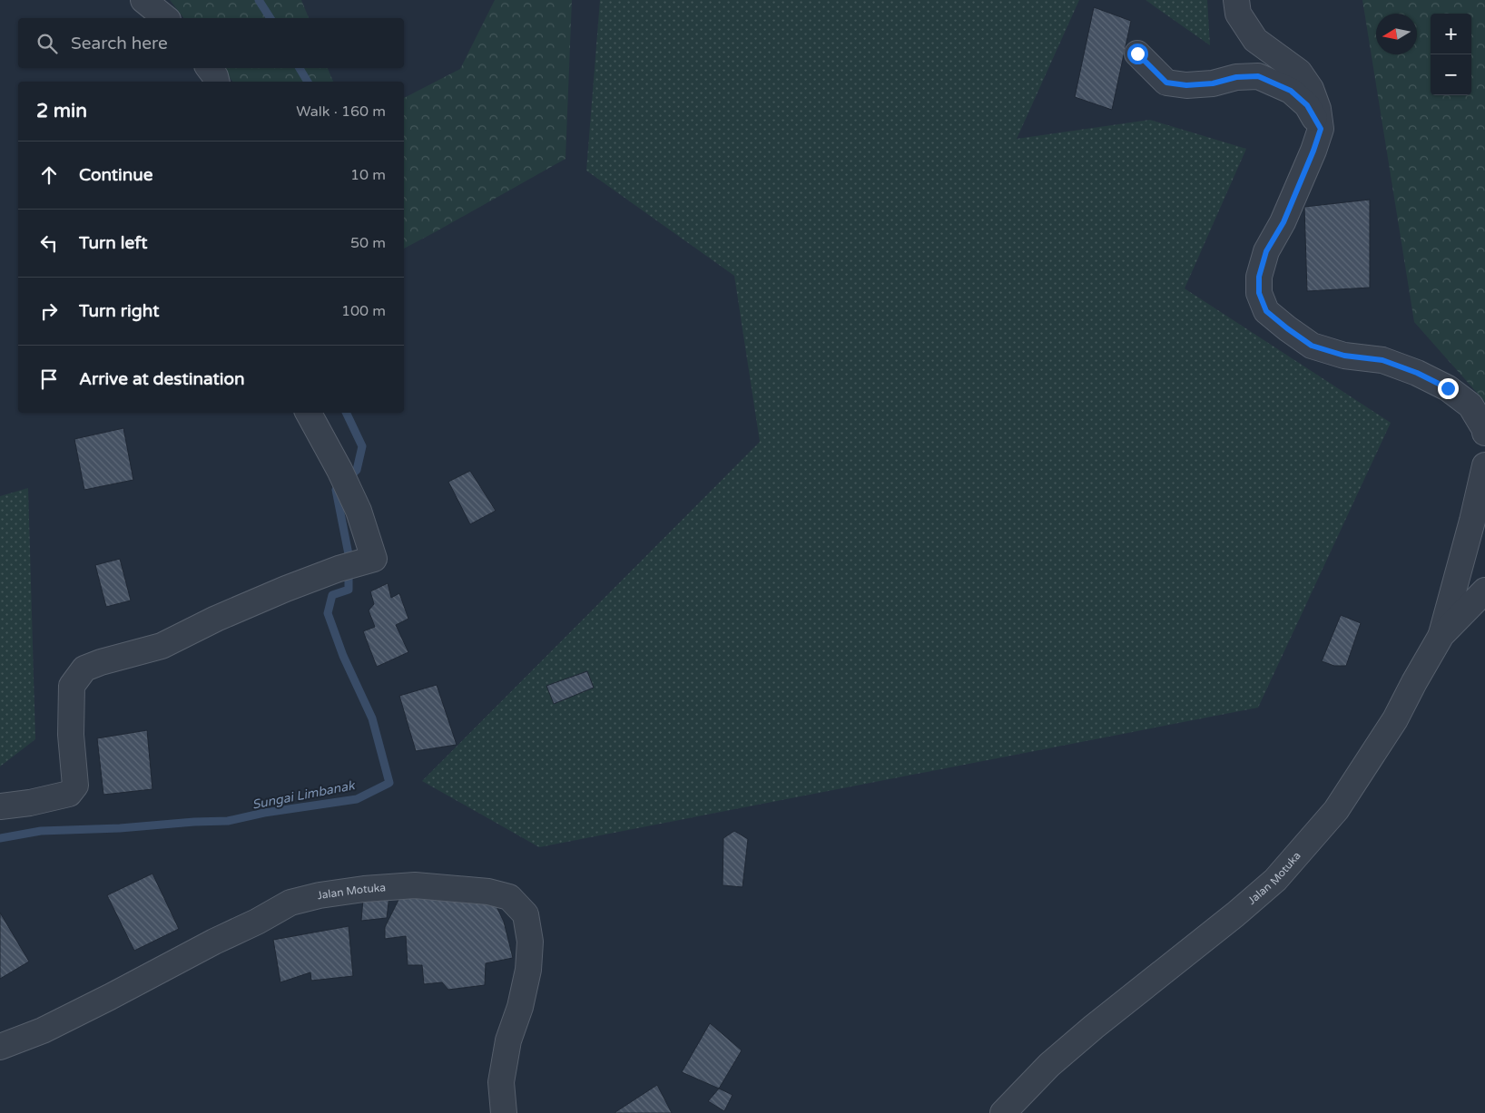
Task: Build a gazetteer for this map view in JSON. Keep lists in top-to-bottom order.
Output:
{
  "streets": {
    "street": ["Jalan Motuka"]
  },
  "water": ["Sungai Limbanak"],
  "north": "left",
  "page": {
    "map_buttons": ["+", "−"],
    "search": "Search here",
    "heading": ["2 min", "Walk · 160 m"],
    "list": [
      ["Continue", "10 m"],
      ["Turn left", "50 m"],
      ["Turn right", "100 m"],
      "Arrive at destination"
    ]
  }
}
